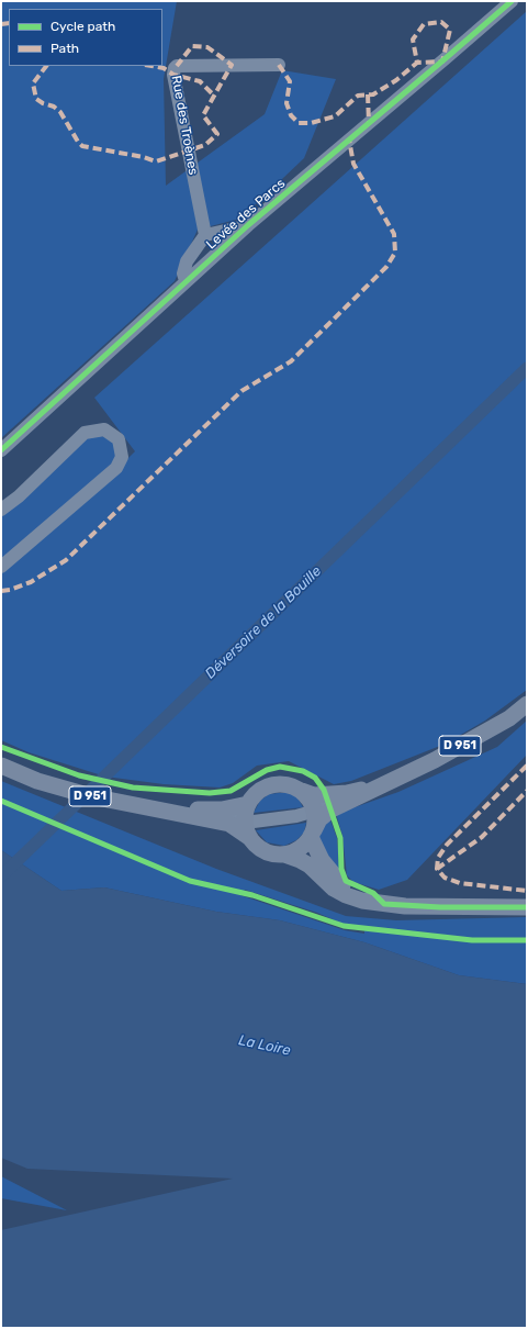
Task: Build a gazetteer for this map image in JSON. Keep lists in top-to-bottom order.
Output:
{
  "streets": {
    "main road": ["D 951"],
    "street": ["Rue des Troènes", "Levée des Parcs"]
  },
  "water": ["Déversoire de la Bouille", "La Loire"],
  "legend": ["Cycle path", "Path"]
}
